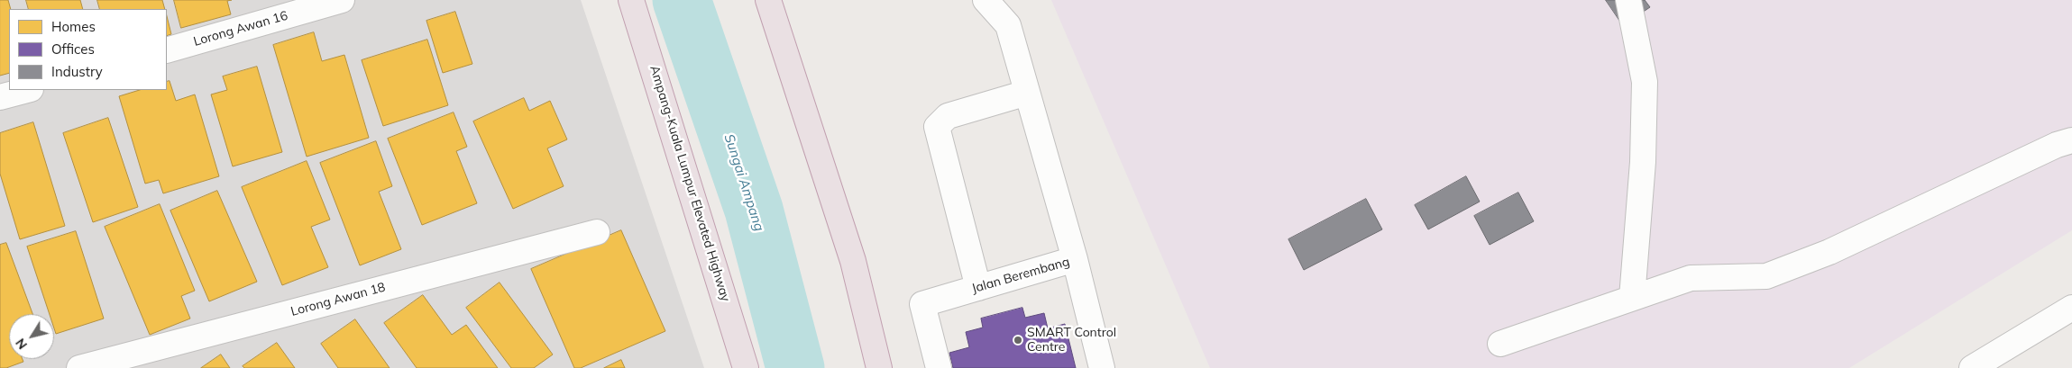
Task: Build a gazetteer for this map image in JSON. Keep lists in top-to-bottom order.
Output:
{
  "streets": {
    "highway": ["Ampang-Kuala Lumpur Elevated Highway"],
    "street": ["Lorong Awan 16", "Jalan Berembang", "Lorong Awan 18"]
  },
  "water": ["Sungai Ampang"],
  "places": ["SMART Control Centre"],
  "legend": ["Homes", "Offices", "Industry"],
  "north": "bottom left"
}
